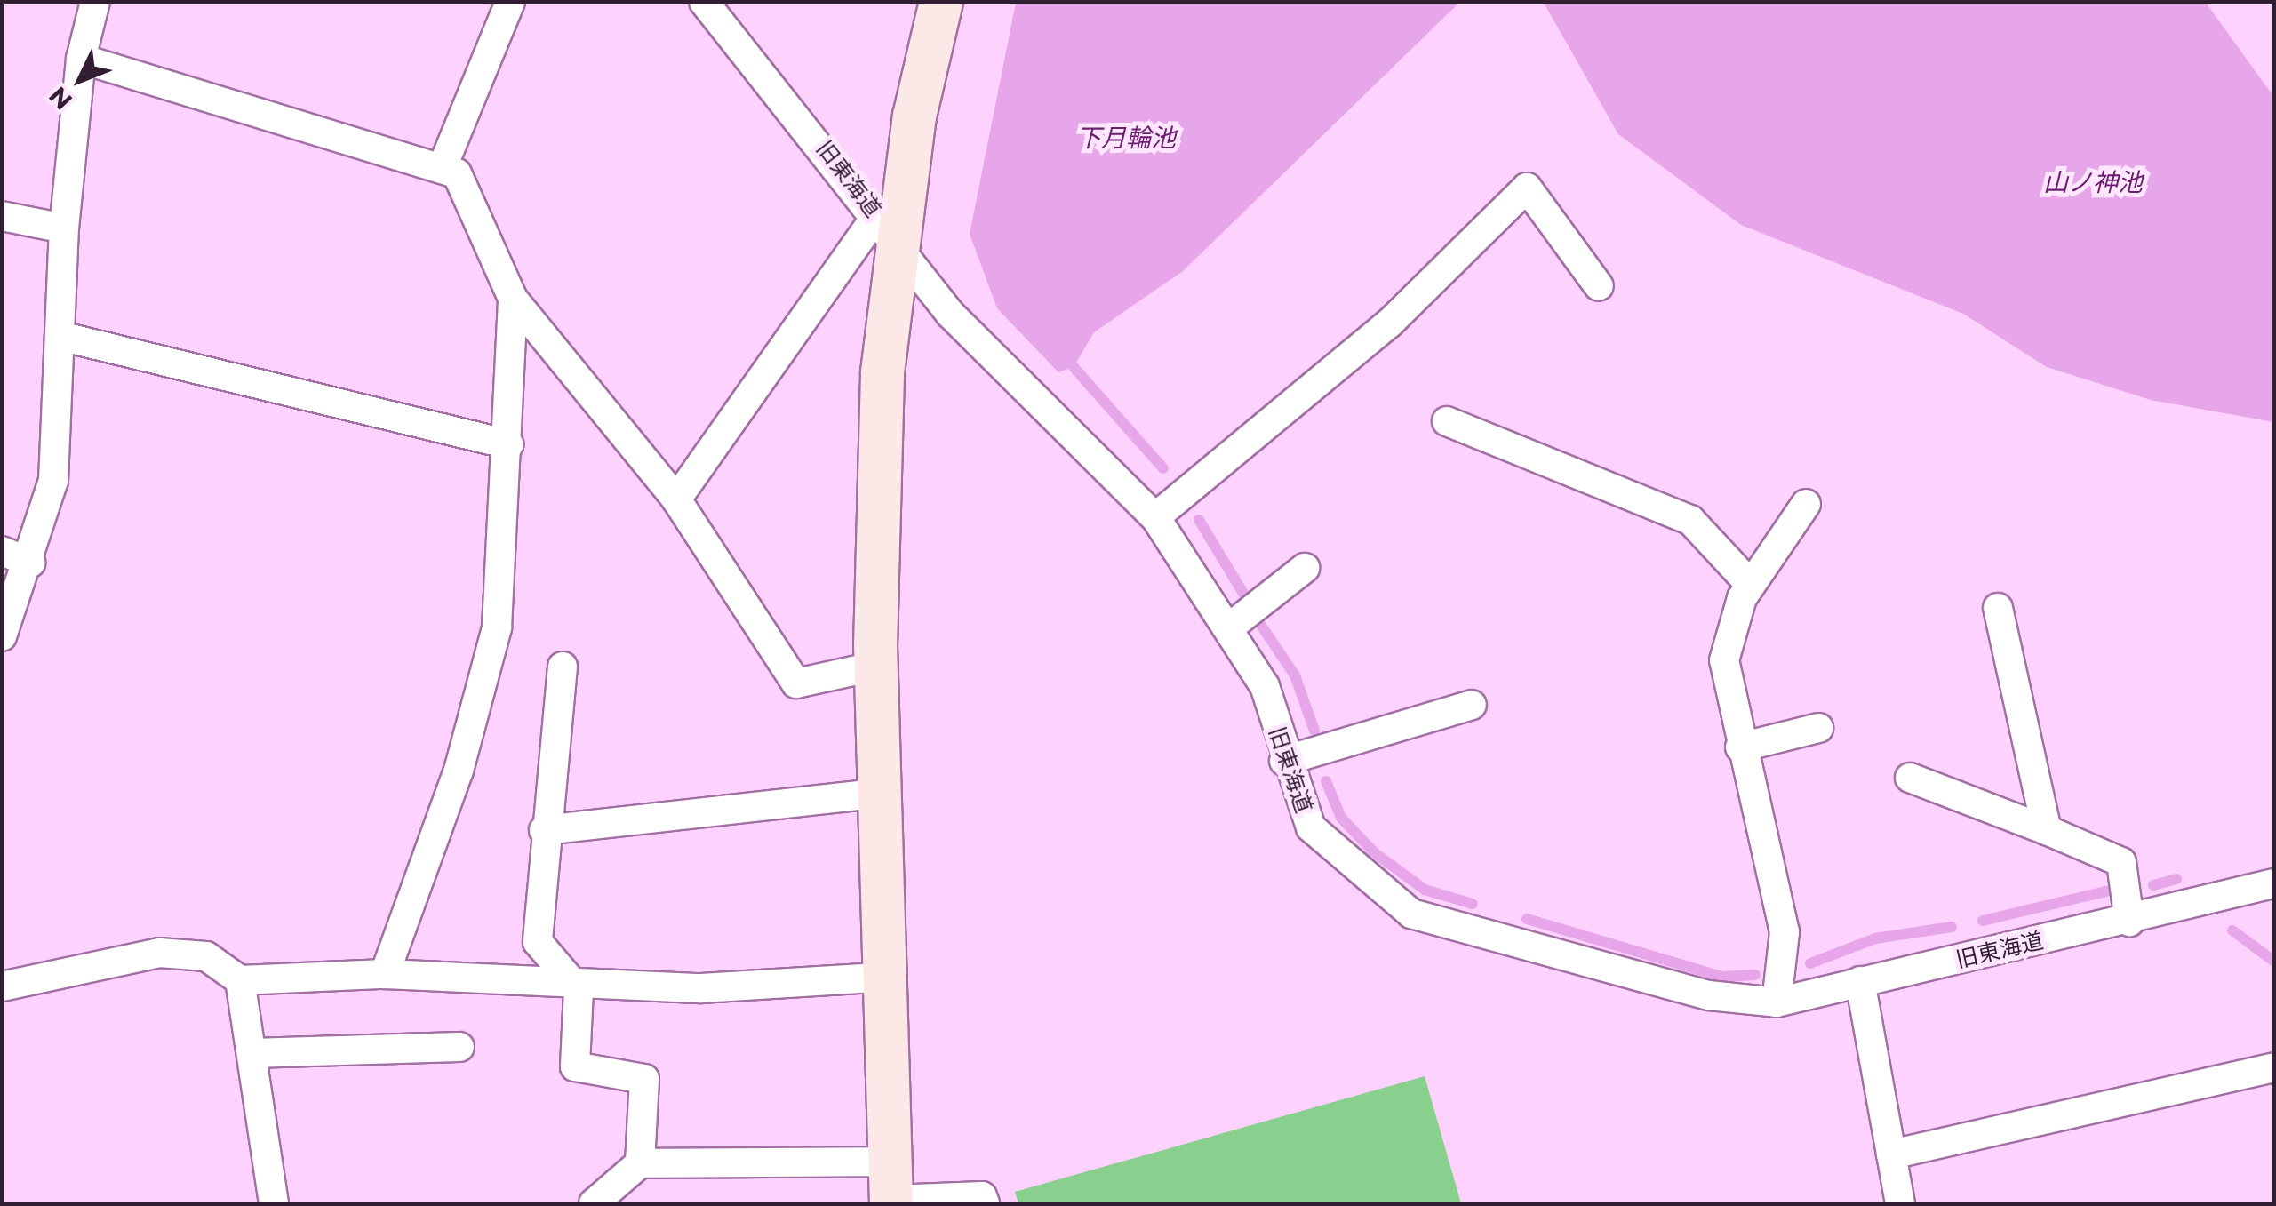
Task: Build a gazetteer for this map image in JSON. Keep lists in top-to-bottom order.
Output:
{
  "streets": {
    "street": ["旧東海道"]
  },
  "water": ["下月輪池", "山ノ神池"],
  "north": "bottom left"
}
